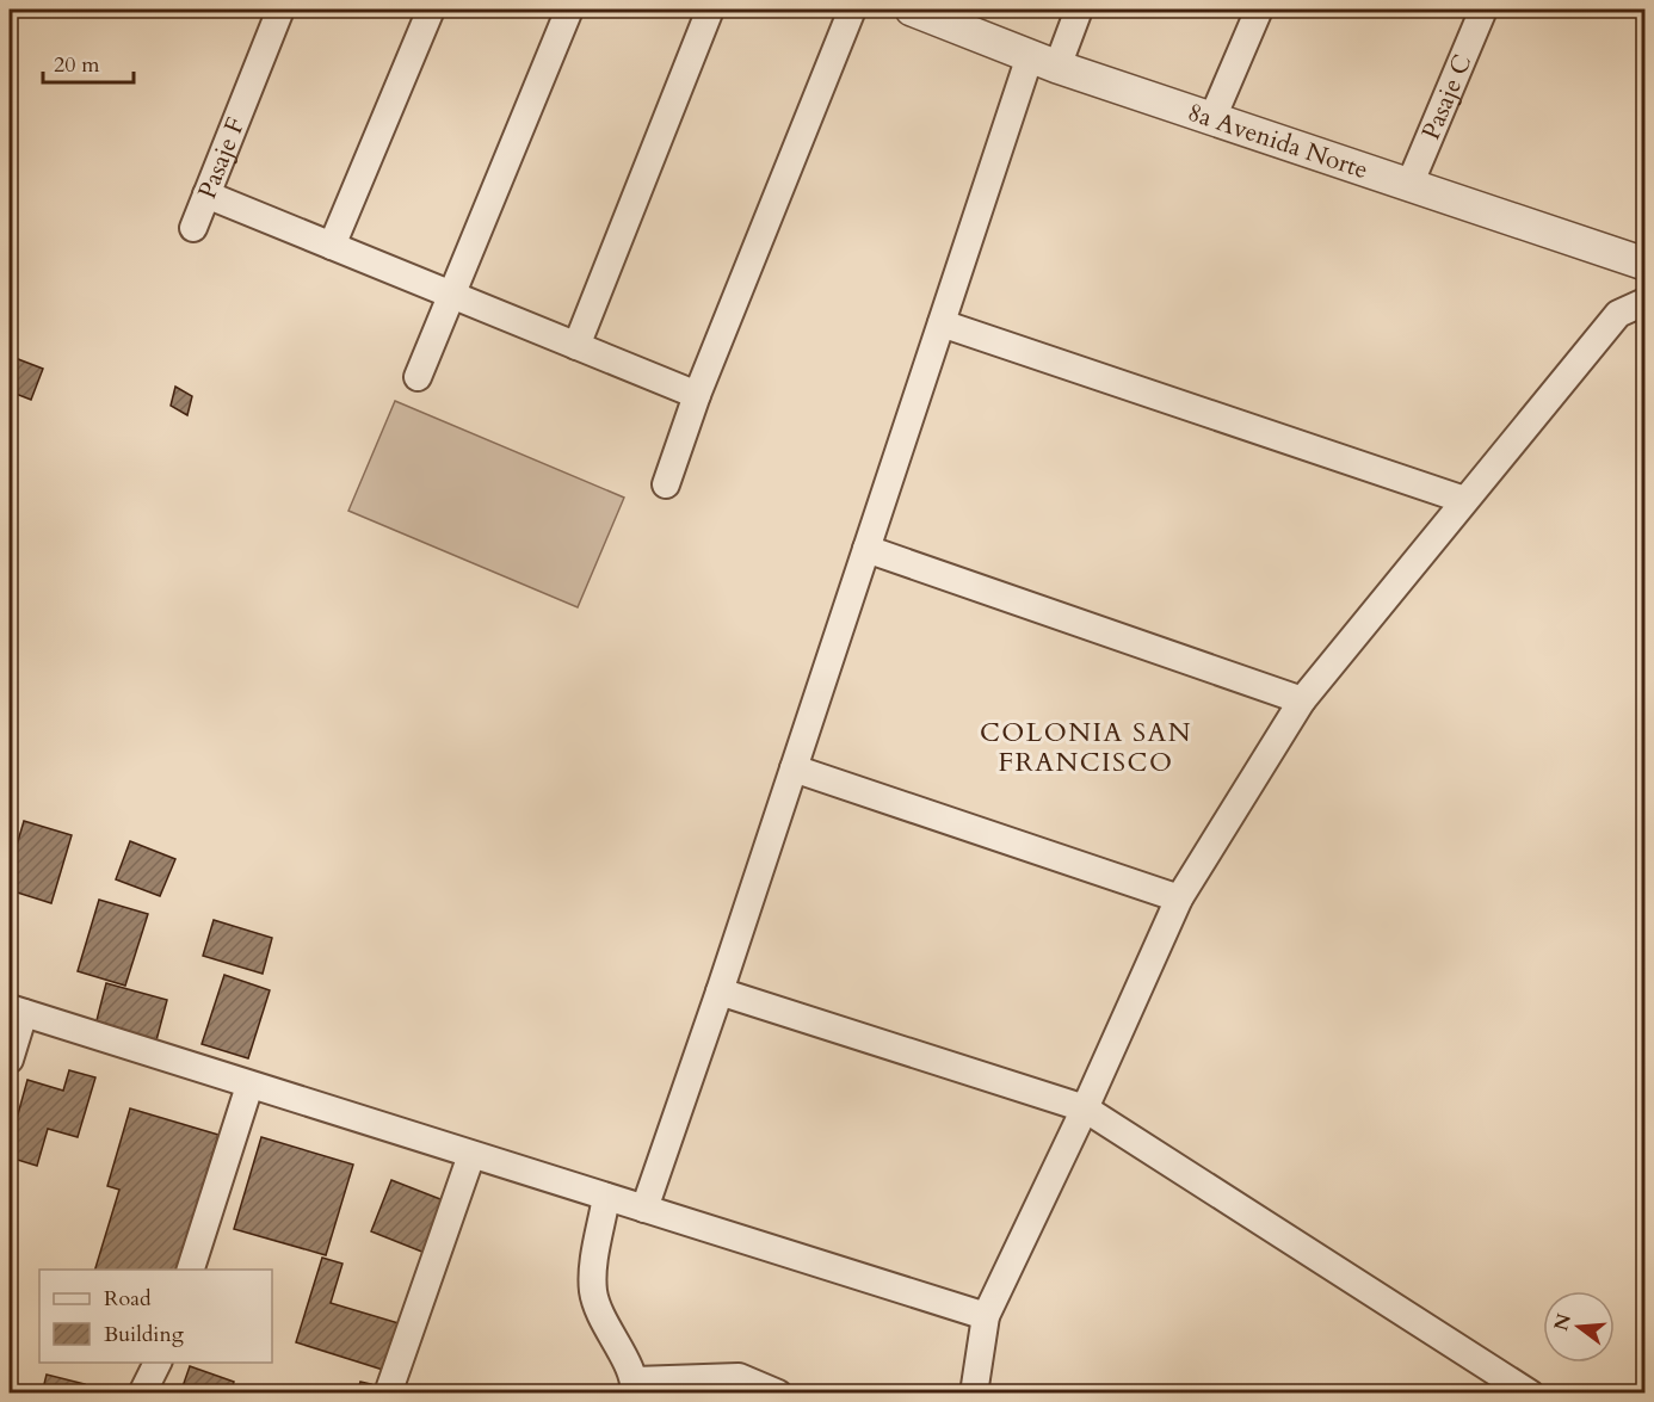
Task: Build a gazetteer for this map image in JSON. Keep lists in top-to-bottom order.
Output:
{
  "streets": {
    "street": ["Pasaje C", "8a Avenida Norte", "Pasaje F"]
  },
  "crossings": [
    ["Pasaje C", "8a Avenida Norte"]
  ],
  "districts": ["COLONIA SAN FRANCISCO"],
  "legend": ["Road", "Building"],
  "scale_bar": "20 m",
  "north": "left"
}
